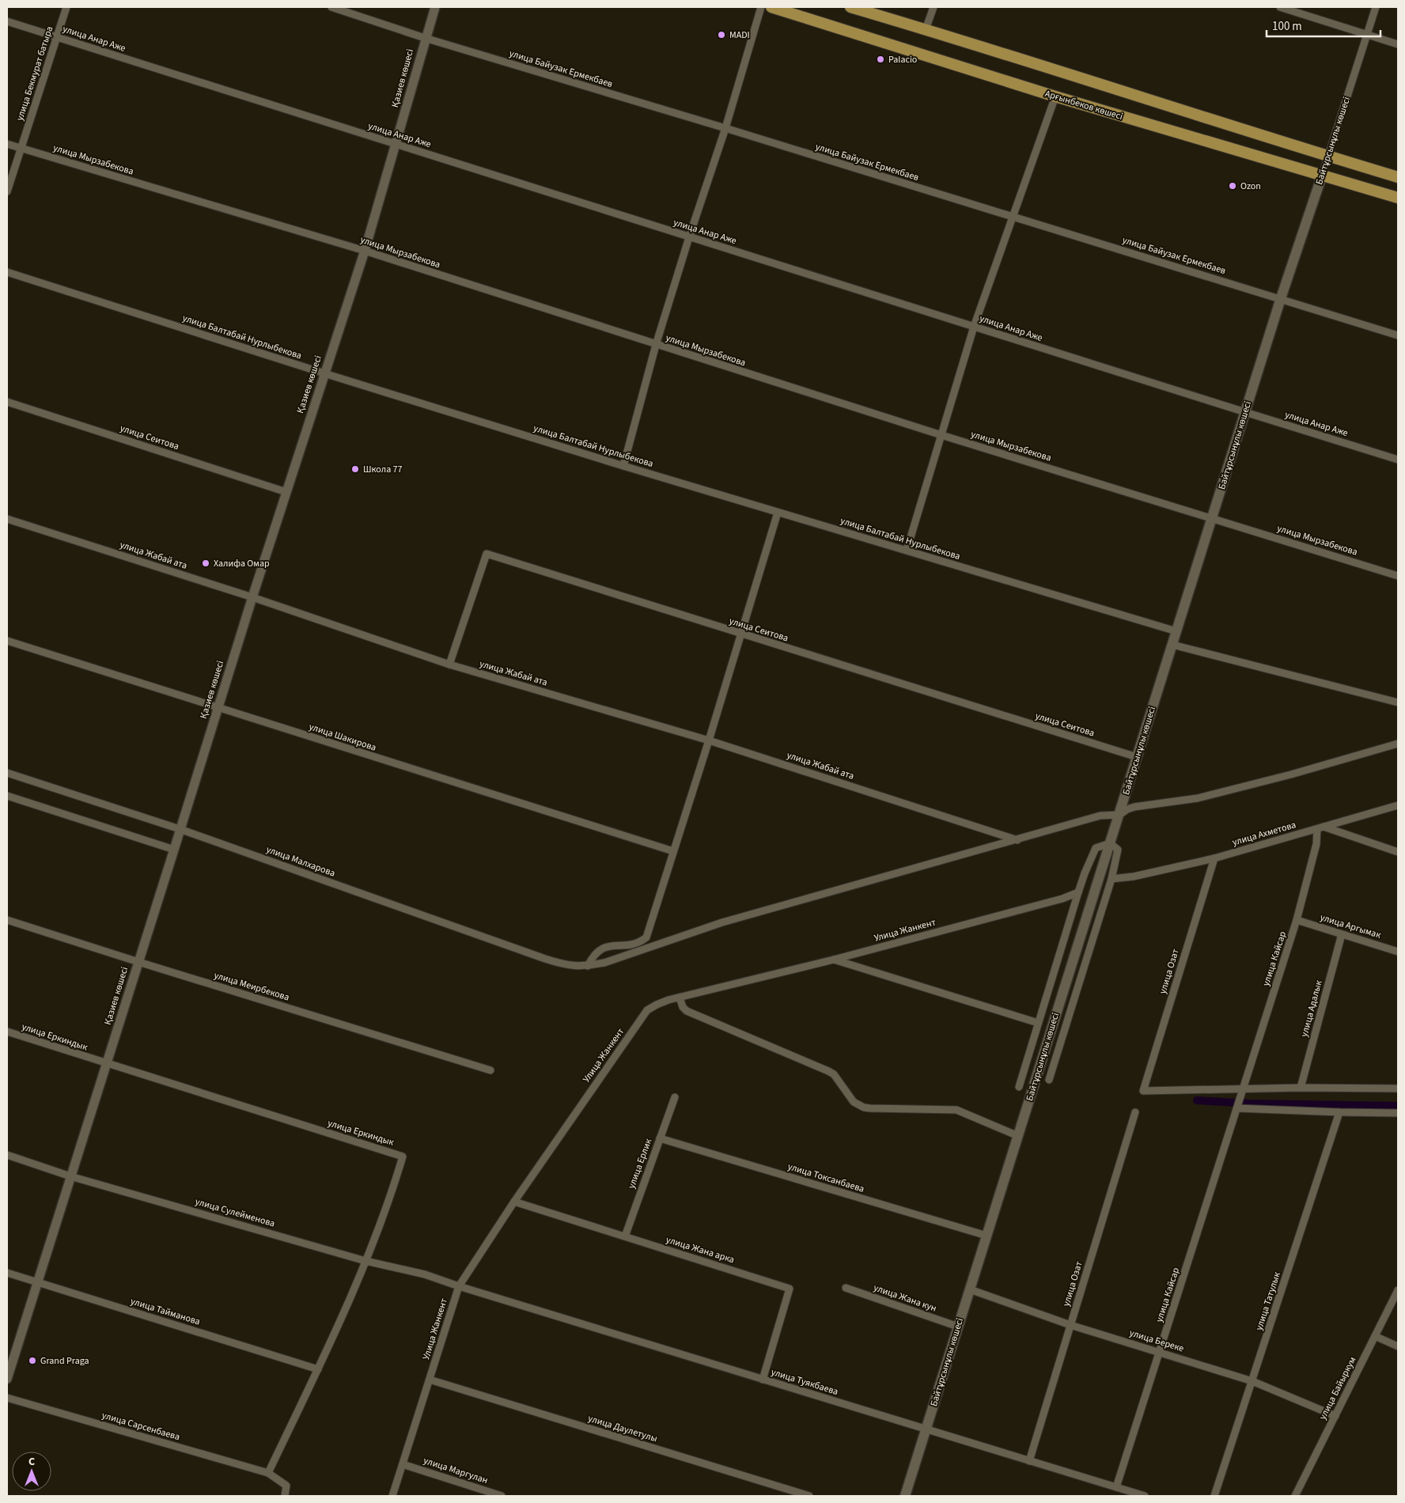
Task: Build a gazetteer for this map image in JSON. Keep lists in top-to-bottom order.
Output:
{
  "streets": {
    "main road": ["Арғынбеков көшесі", "Байтұрсынұлы көшесі"],
    "street": [
      "улица Анар Аже",
      "улица Байузак Ермекбаев",
      "улица Бекмурат батыра",
      "Қазиев көшесі",
      "улица Мырзабекова",
      "улица Балтабай Нурлыбекова",
      "улица Сеитова",
      "улица Жабай ата",
      "улица Шакирова",
      "улица Ахметова",
      "улица Малхарова",
      "улица Аргымак",
      "Улица Жанкент",
      "улица Кайсар",
      "улица Озат",
      "улица Меирбекова",
      "улица Адалык",
      "улица Еркиндык",
      "улица Ерлик",
      "улица Токсанбаева",
      "улица Сулейменова",
      "улица Жана арка",
      "улица Жана кун",
      "улица Татулык",
      "улица Тайманова",
      "улица Береке",
      "улица Туякбаева",
      "улица Байыркум",
      "улица Сарсенбаева",
      "улица Даулетулы",
      "улица Маргулан"
    ]
  },
  "crossings": [
    ["улица Анар Аже", "улица Бекмурат батыра"],
    ["улица Анар Аже", "Қазиев көшесі"],
    ["улица Анар Аже", "Байтұрсынұлы көшесі"],
    ["улица Байузак Ермекбаев", "Қазиев көшесі"],
    ["улица Байузак Ермекбаев", "Байтұрсынұлы көшесі"],
    ["улица Бекмурат батыра", "улица Мырзабекова"],
    ["Қазиев көшесі", "улица Мырзабекова"],
    ["Қазиев көшесі", "улица Балтабай Нурлыбекова"],
    ["Қазиев көшесі", "улица Сеитова"],
    ["Қазиев көшесі", "улица Жабай ата"],
    ["Қазиев көшесі", "улица Шакирова"],
    ["Қазиев көшесі", "улица Малхарова"],
    ["Қазиев көшесі", "улица Меирбекова"],
    ["Қазиев көшесі", "улица Еркиндык"],
    ["Қазиев көшесі", "улица Сулейменова"],
    ["Қазиев көшесі", "улица Тайманова"],
    ["Арғынбеков көшесі", "Байтұрсынұлы көшесі"],
    ["Байтұрсынұлы көшесі", "улица Мырзабекова"],
    ["Байтұрсынұлы көшесі", "улица Балтабай Нурлыбекова"],
    ["Байтұрсынұлы көшесі", "улица Сеитова"],
    ["Байтұрсынұлы көшесі", "улица Малхарова"],
    ["Байтұрсынұлы көшесі", "улица Токсанбаева"],
    ["Байтұрсынұлы көшесі", "улица Жана кун"],
    ["Байтұрсынұлы көшесі", "улица Береке"],
    ["Байтұрсынұлы көшесі", "улица Туякбаева"],
    ["улица Сеитова", "улица Жабай ата"],
    ["улица Жабай ата", "улица Малхарова"],
    ["улица Ахметова", "улица Кайсар"],
    ["улица Ахметова", "улица Озат"],
    ["улица Аргымак", "улица Кайсар"],
    ["улица Аргымак", "улица Адалык"],
    ["Улица Жанкент", "улица Сулейменова"],
    ["Улица Жанкент", "улица Жана арка"],
    ["Улица Жанкент", "улица Туякбаева"],
    ["Улица Жанкент", "улица Даулетулы"],
    ["Улица Жанкент", "улица Маргулан"],
    ["улица Кайсар", "улица Озат"],
    ["улица Кайсар", "улица Береке"],
    ["улица Кайсар", "улица Туякбаева"],
    ["улица Озат", "улица Береке"],
    ["улица Озат", "улица Туякбаева"],
    ["улица Еркиндык", "улица Сулейменова"],
    ["улица Еркиндык", "улица Тайманова"],
    ["улица Еркиндык", "улица Сарсенбаева"],
    ["улица Ерлик", "улица Токсанбаева"],
    ["улица Ерлик", "улица Жана арка"],
    ["улица Сулейменова", "улица Туякбаева"],
    ["улица Жана арка", "улица Туякбаева"],
    ["улица Татулык", "улица Береке"],
    ["улица Береке", "улица Байыркум"]
  ],
  "places": [
    "MADI",
    "Palacio",
    "Ozon",
    "Школа 77",
    "Халифа Омар",
    "Grand Praga"
  ],
  "scale_bar": "100 m",
  "north": "top"
}
